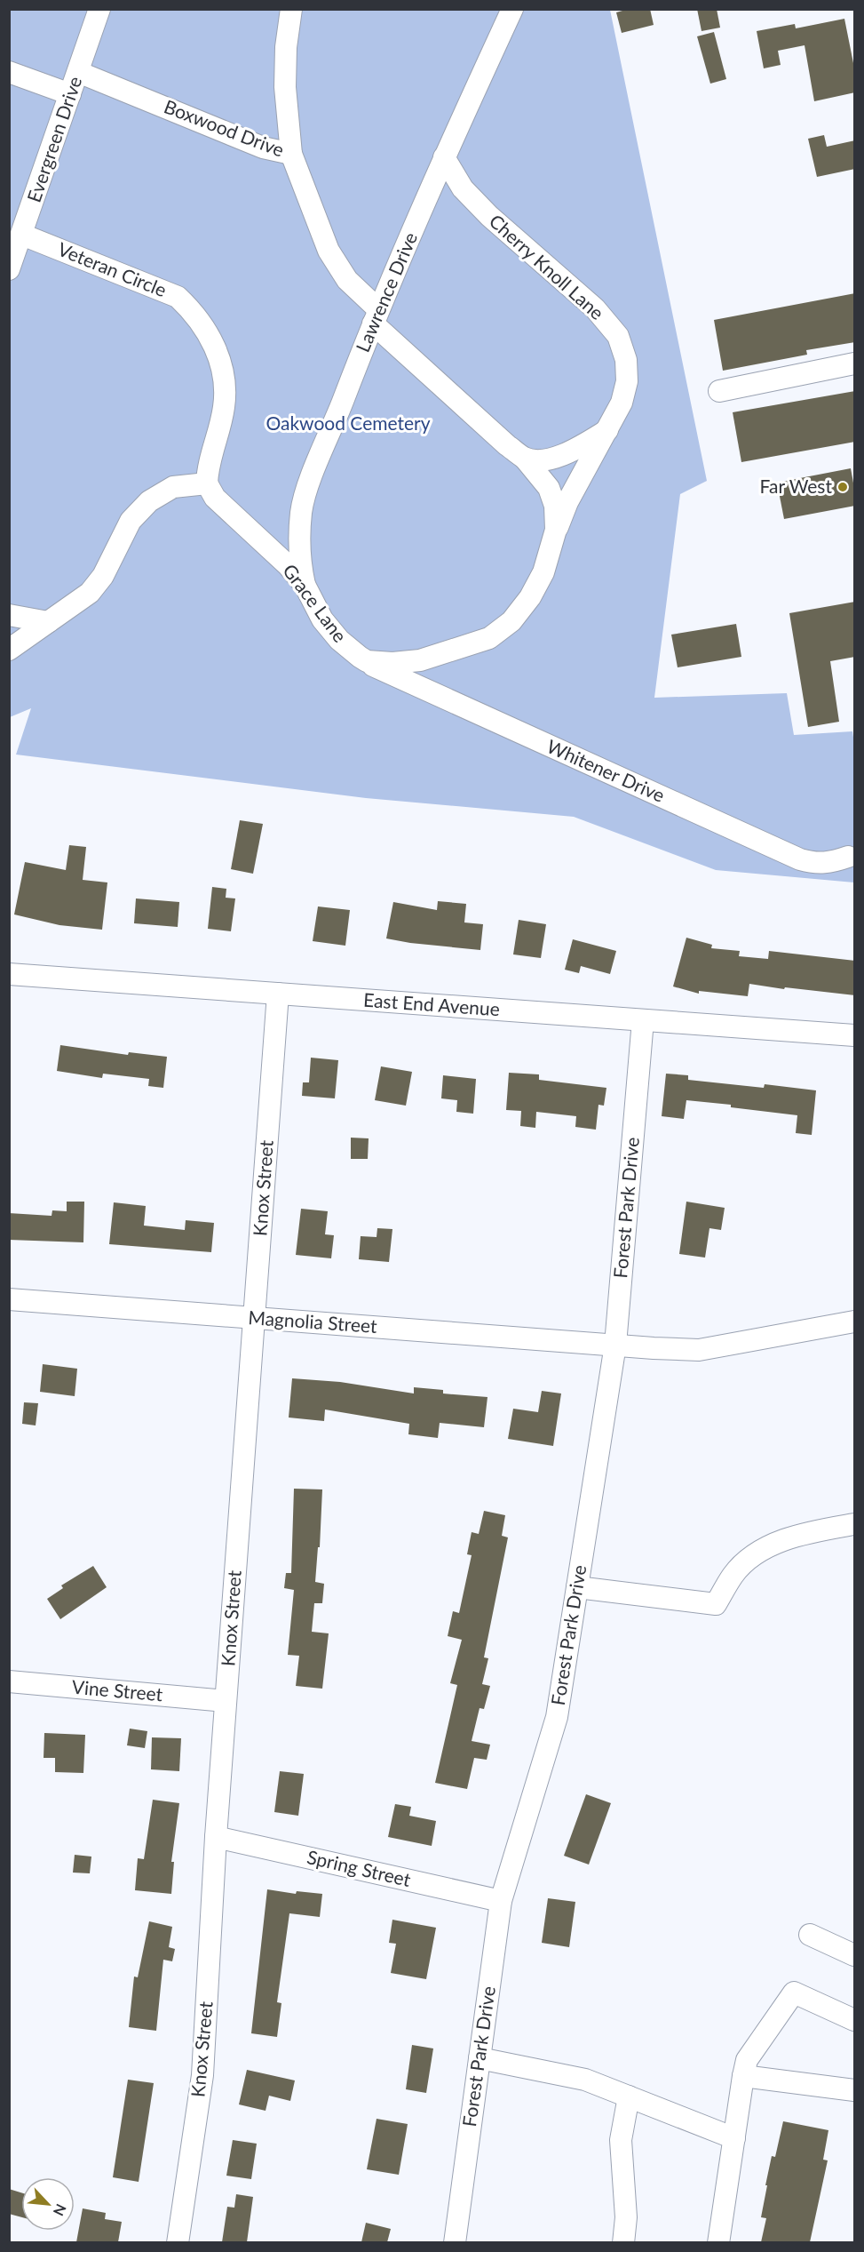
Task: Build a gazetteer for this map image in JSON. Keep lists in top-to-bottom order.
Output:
{
  "streets": {
    "street": [
      "Boxwood Drive",
      "Evergreen Drive",
      "Cherry Knoll Lane",
      "Veteran Circle",
      "Lawrence Drive",
      "Grace Lane",
      "Whitener Drive",
      "East End Avenue",
      "Knox Street",
      "Forest Park Drive",
      "Magnolia Street",
      "Vine Street",
      "Spring Street"
    ]
  },
  "crossings": [
    ["Boxwood Drive", "Evergreen Drive"],
    ["Boxwood Drive", "Lawrence Drive"],
    ["Evergreen Drive", "Veteran Circle"],
    ["Cherry Knoll Lane", "Lawrence Drive"],
    ["Veteran Circle", "Grace Lane"],
    ["Lawrence Drive", "Grace Lane"],
    ["Grace Lane", "Whitener Drive"],
    ["East End Avenue", "Knox Street"],
    ["East End Avenue", "Forest Park Drive"],
    ["Knox Street", "Magnolia Street"],
    ["Knox Street", "Vine Street"],
    ["Knox Street", "Spring Street"],
    ["Forest Park Drive", "Magnolia Street"],
    ["Forest Park Drive", "Spring Street"]
  ],
  "parks": ["Oakwood Cemetery"],
  "places": ["Far West"],
  "north": "bottom right"
}
